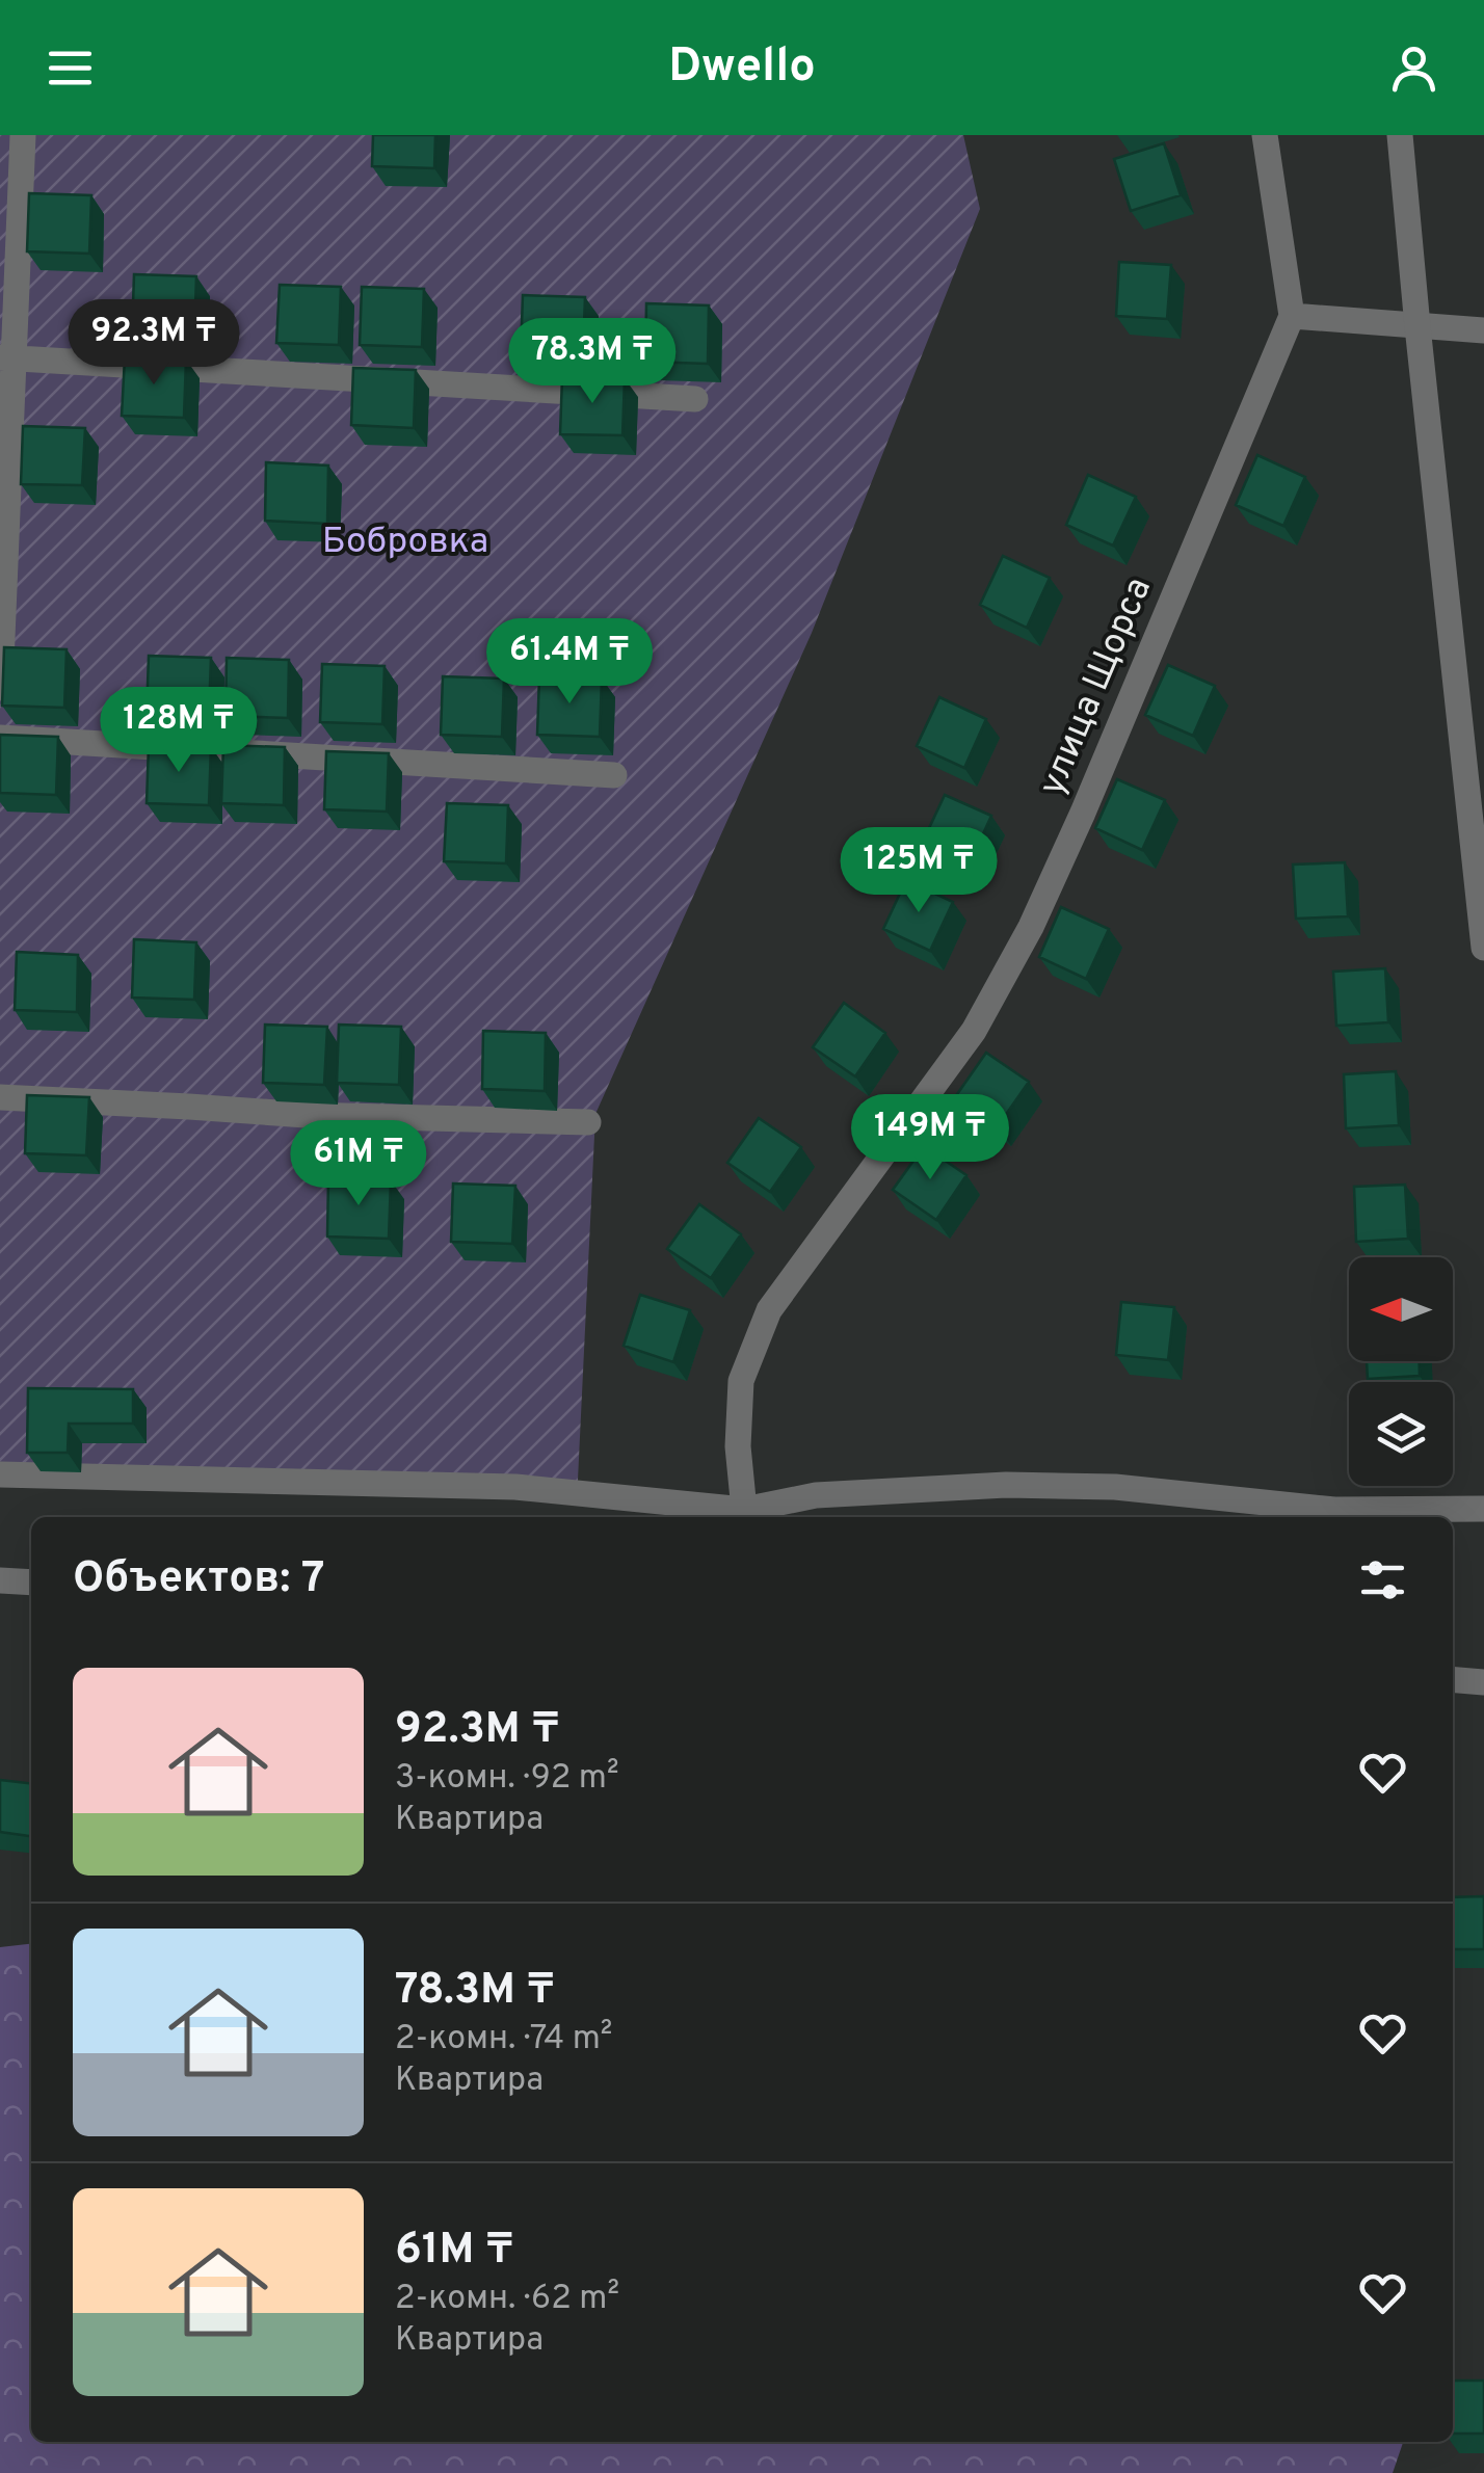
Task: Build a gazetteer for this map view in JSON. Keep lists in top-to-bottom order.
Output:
{
  "streets": {
    "street": ["улица Щорса"]
  },
  "parks": ["Бобровка"],
  "north": "left",
  "page": {
    "header": "Dwello",
    "price": [
      "92.3M ₸",
      "78.3M ₸",
      "61.4M ₸",
      "128M ₸",
      "125M ₸",
      "149M ₸",
      "61M ₸"
    ],
    "heading": "Объектов: 7",
    "list": [
      {
        "name": "92.3M ₸",
        "note": "3-комн. · 92 m² · Квартира"
      },
      {
        "name": "78.3M ₸",
        "note": "2-комн. · 74 m² · Квартира"
      },
      {
        "name": "61M ₸",
        "note": "2-комн. · 62 m² · Квартира"
      }
    ]
  }
}
